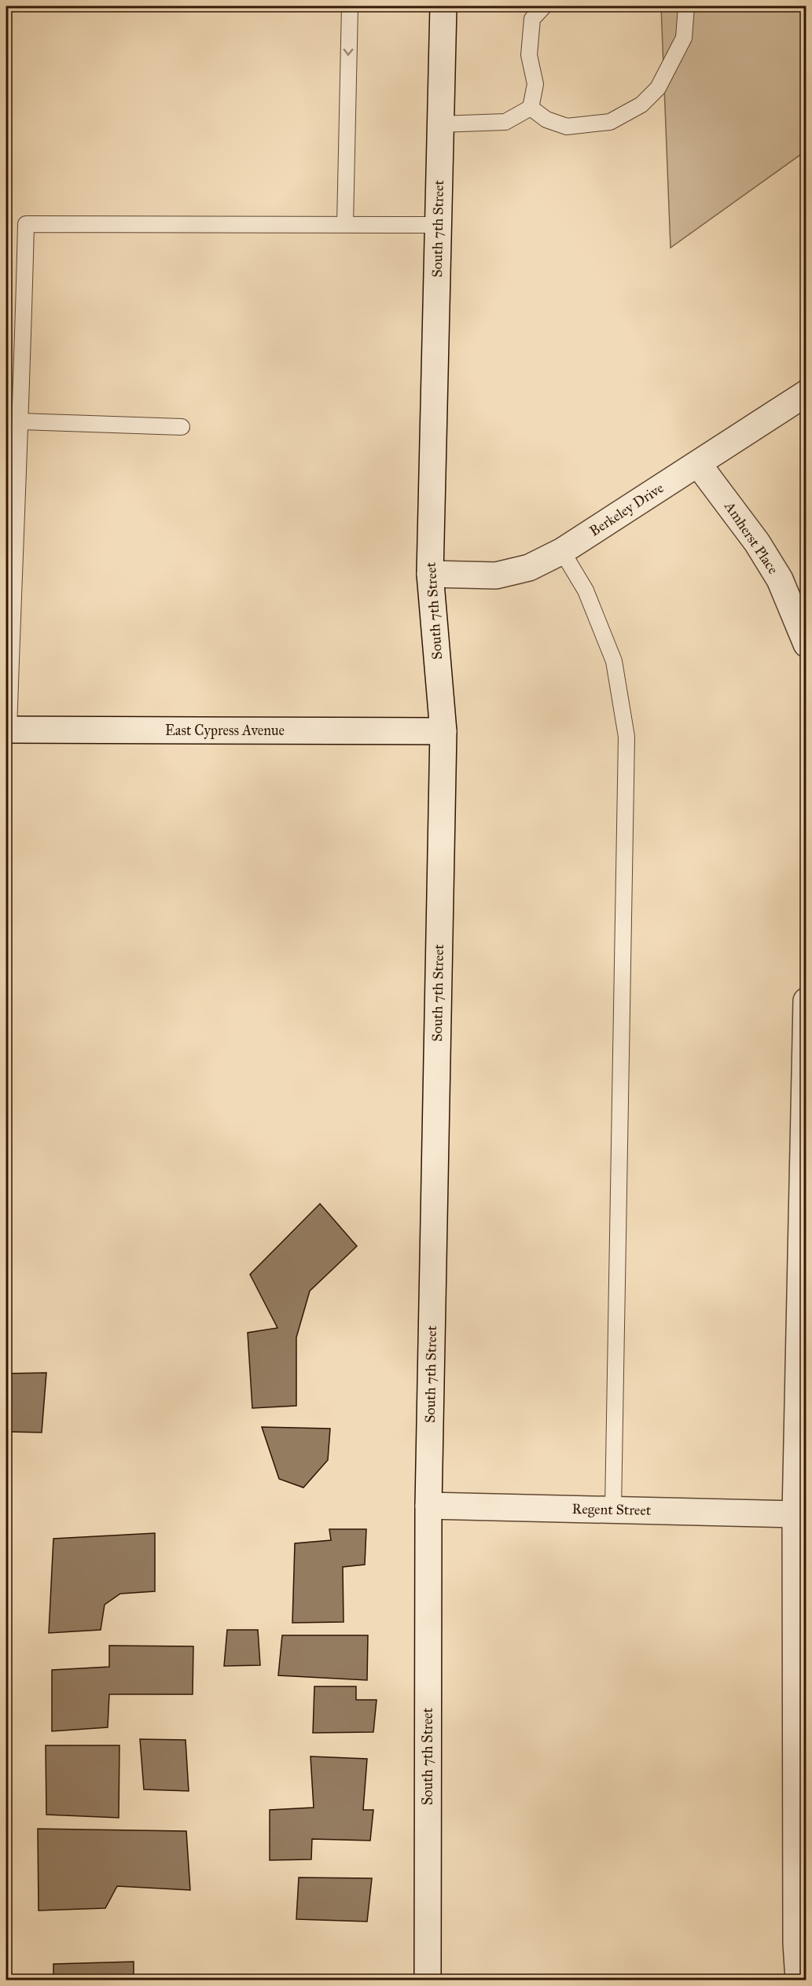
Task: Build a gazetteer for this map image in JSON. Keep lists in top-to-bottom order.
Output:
{
  "streets": {
    "street": [
      "South 7th Street",
      "Berkeley Drive",
      "Amherst Place",
      "East Cypress Avenue",
      "Regent Street"
    ]
  },
  "crossings": [
    ["South 7th Street", "Berkeley Drive"],
    ["South 7th Street", "East Cypress Avenue"],
    ["South 7th Street", "Regent Street"],
    ["Berkeley Drive", "Amherst Place"]
  ]
}
